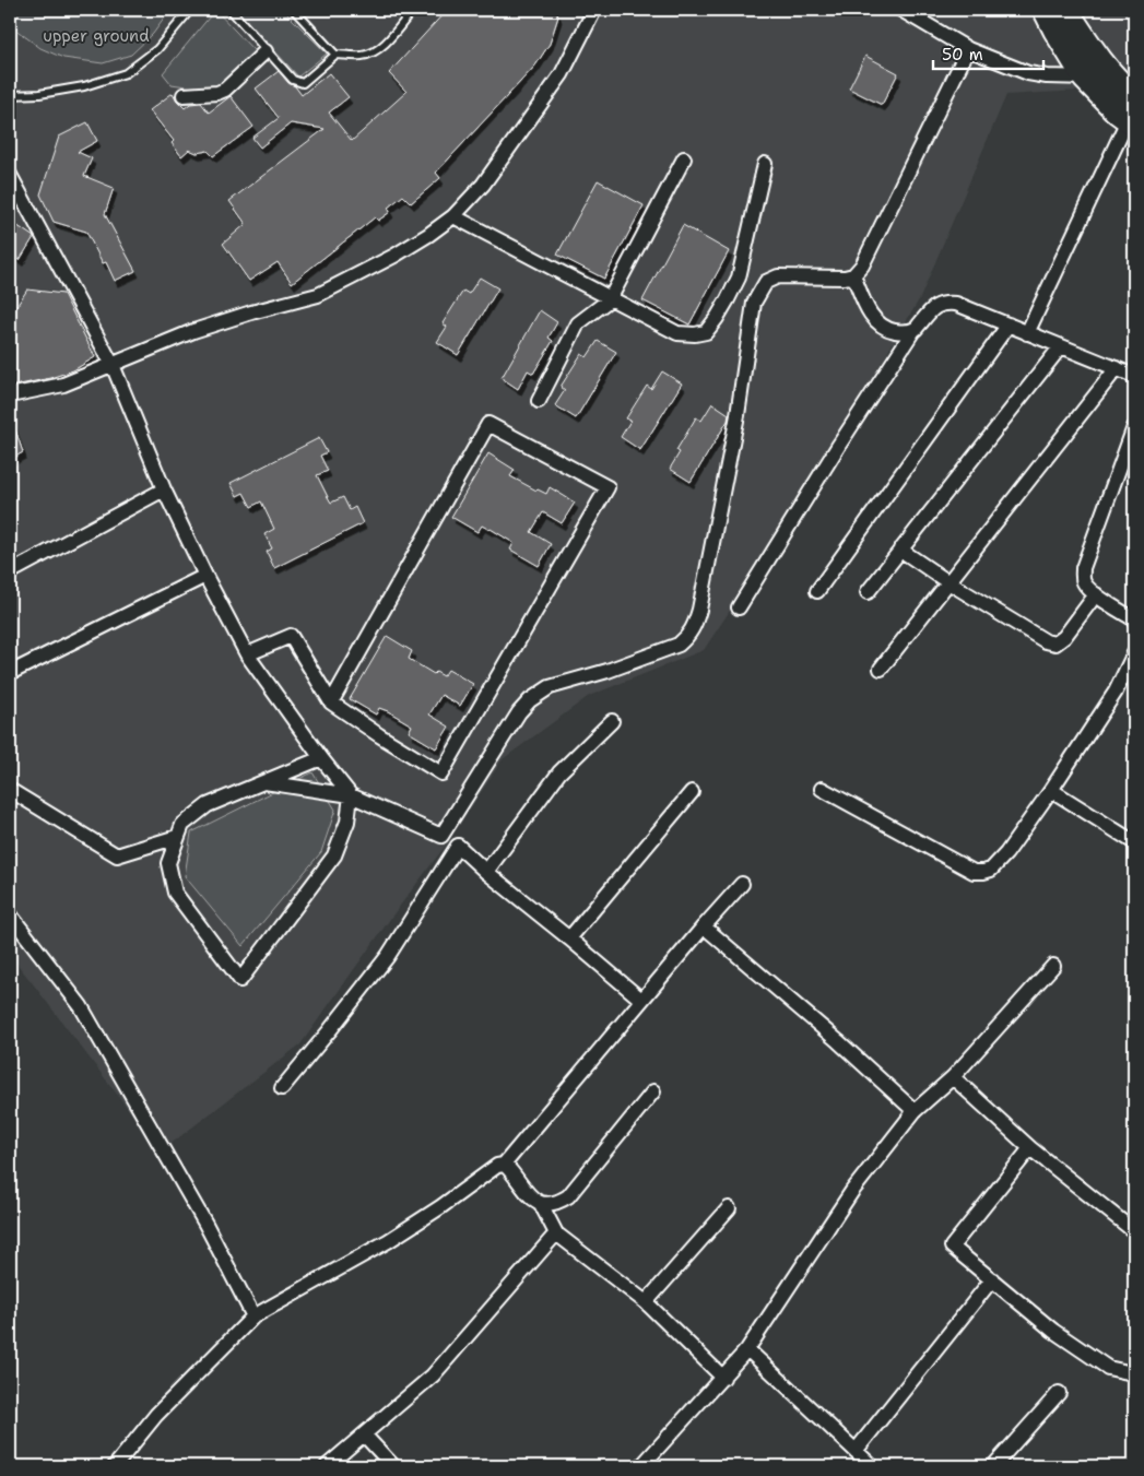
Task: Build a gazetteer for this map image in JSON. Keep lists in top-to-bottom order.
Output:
{
  "parks": ["upper ground"],
  "scale_bar": "50 m"
}
